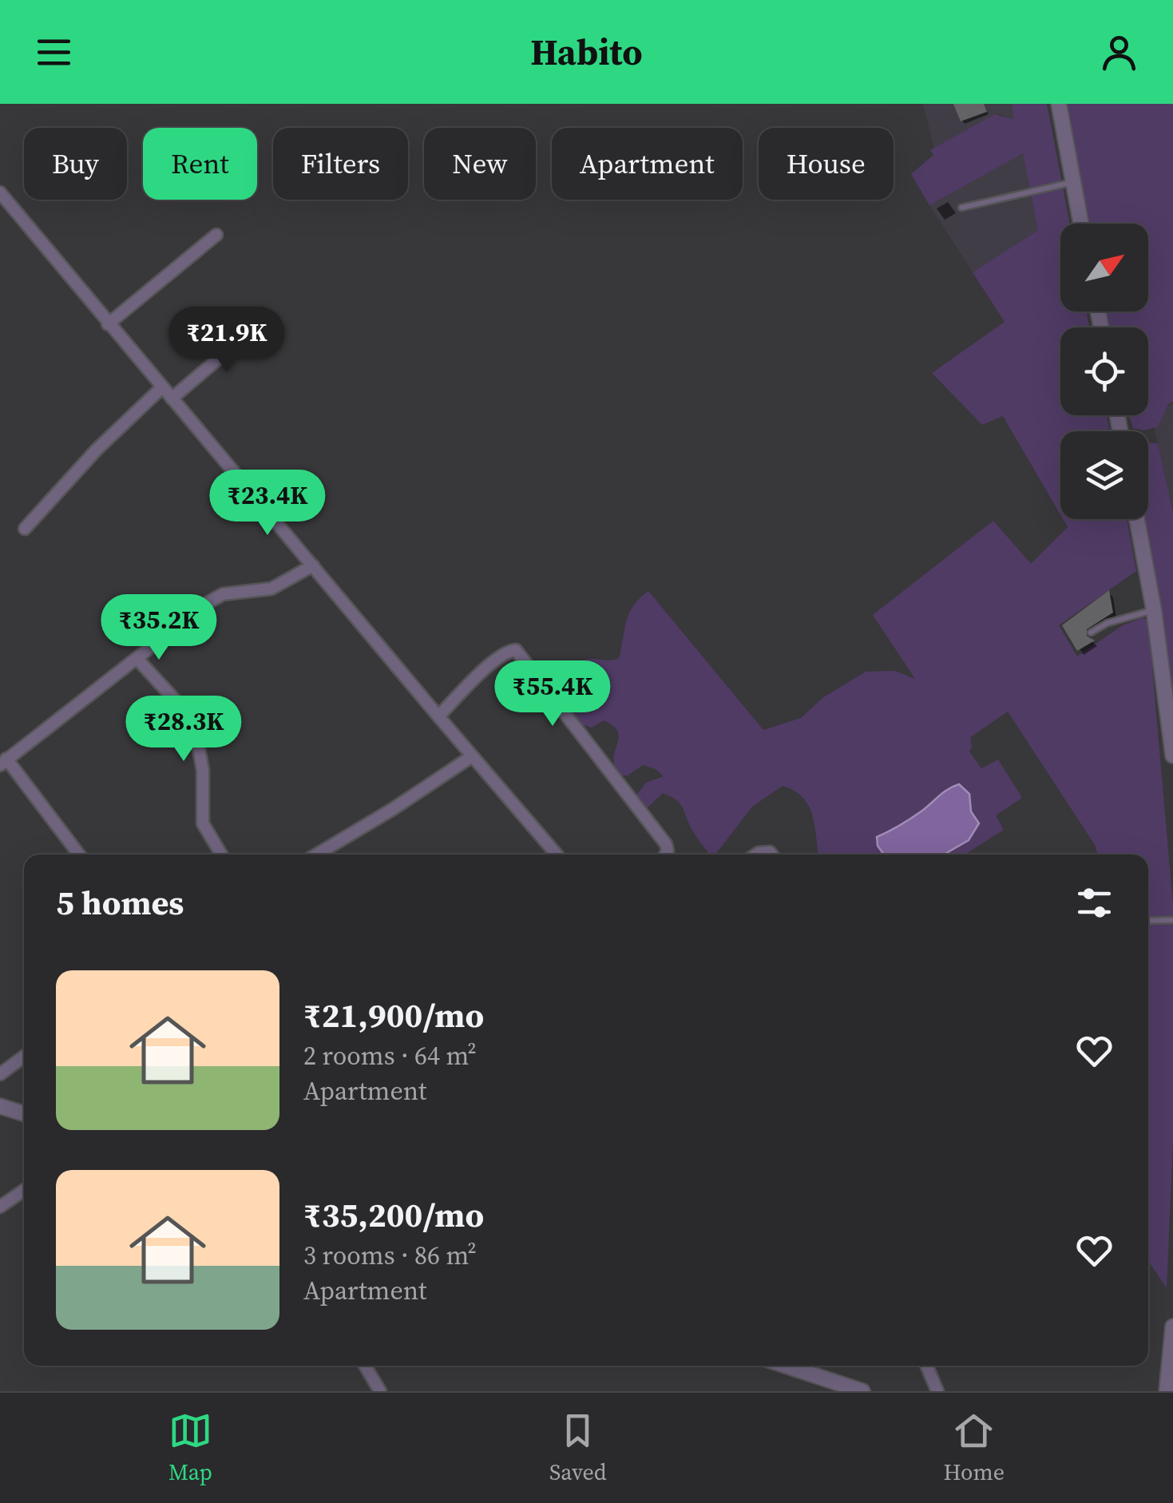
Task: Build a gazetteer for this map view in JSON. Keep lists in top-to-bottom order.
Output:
{
  "north": "top right",
  "page": {
    "header": "Habito",
    "chip": [
      "Buy",
      "Rent",
      "Filters",
      "New",
      "Apartment",
      "House"
    ],
    "price": [
      "₹21.9K",
      "₹23.4K",
      "₹35.2K",
      "₹55.4K",
      "₹28.3K"
    ],
    "heading": "5 homes",
    "list": [
      {
        "name": "₹21,900/mo",
        "note": "2 rooms · 64 m² · Apartment"
      },
      {
        "name": "₹35,200/mo",
        "note": "3 rooms · 86 m² · Apartment"
      }
    ],
    "tabs": ["Map", "Saved", "Home"]
  }
}
